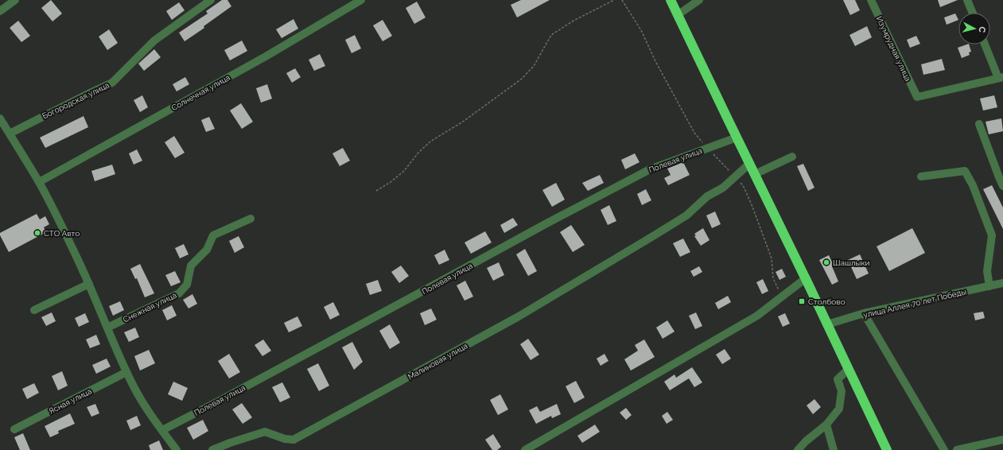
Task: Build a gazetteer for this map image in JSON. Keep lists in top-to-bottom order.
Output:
{
  "streets": {
    "street": [
      "Изумрудная улица",
      "Солнечная улица",
      "Богородская улица",
      "Полевая улица",
      "улица Аллея 70 лет Победы",
      "Снежная улица",
      "Малиновая улица",
      "Ясная улица"
    ]
  },
  "places": {
    "other": ["СТО Авто", "Шашлыки"],
    "transit": ["Столбово"]
  },
  "north": "right"
}
